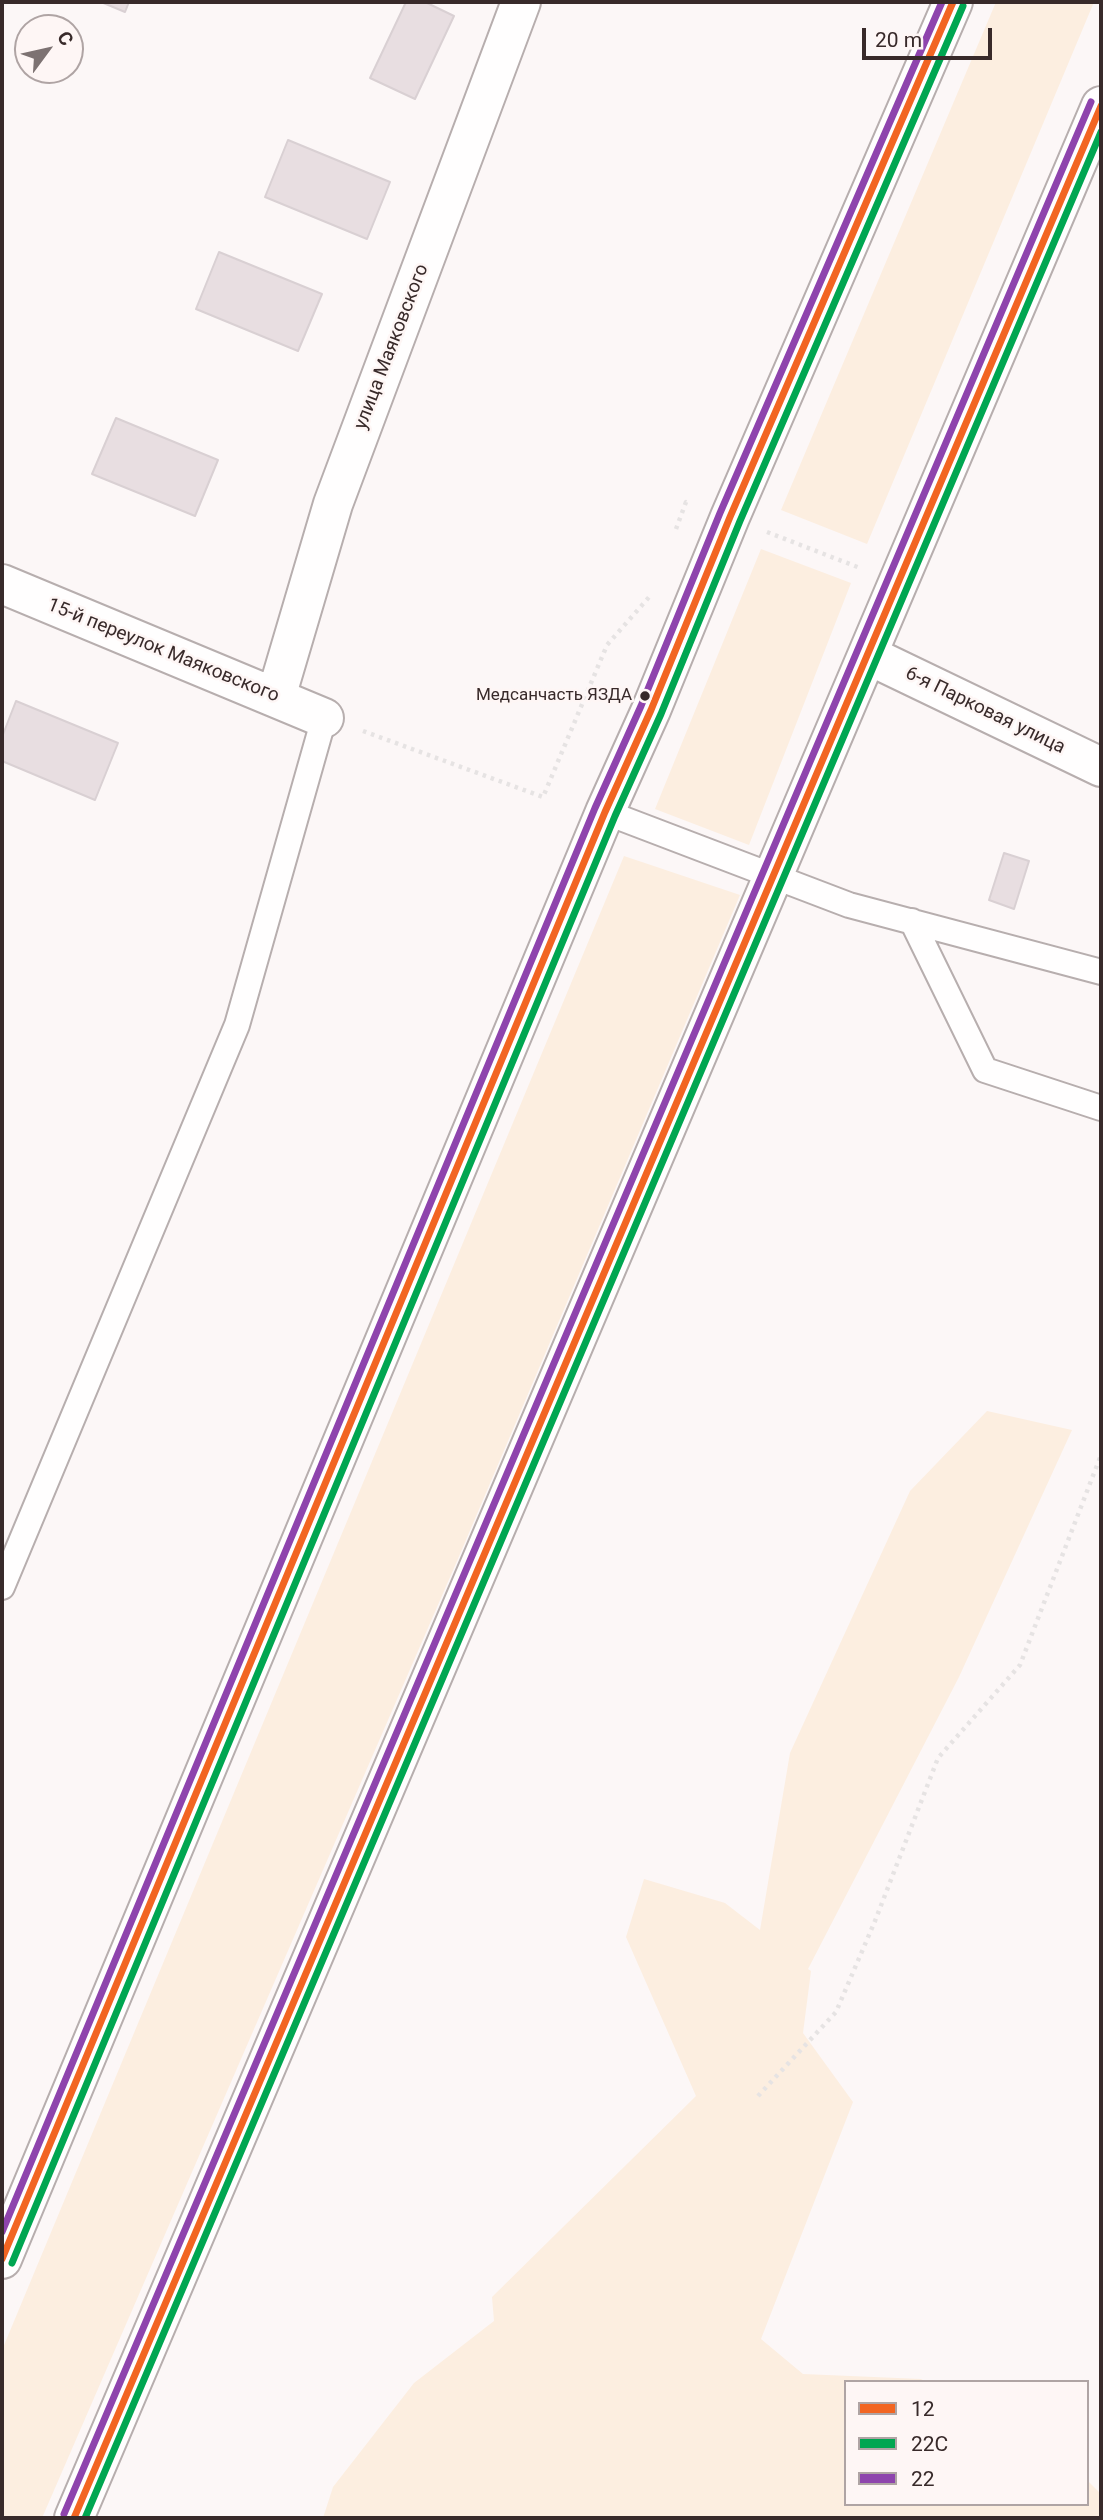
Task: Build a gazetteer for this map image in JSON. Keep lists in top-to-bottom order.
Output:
{
  "streets": {
    "main road": ["улица Маяковского", "15-й переулок Маяковского", "6-я Парковая улица"]
  },
  "crossings": [
    ["улица Маяковского", "15-й переулок Маяковского"]
  ],
  "places": ["Медсанчасть ЯЗДА"],
  "lines": ["transit line 12", "transit line 22", "transit line 22С"],
  "legend": ["12", "22С", "22"],
  "scale_bar": "20 m",
  "north": "top right"
}
